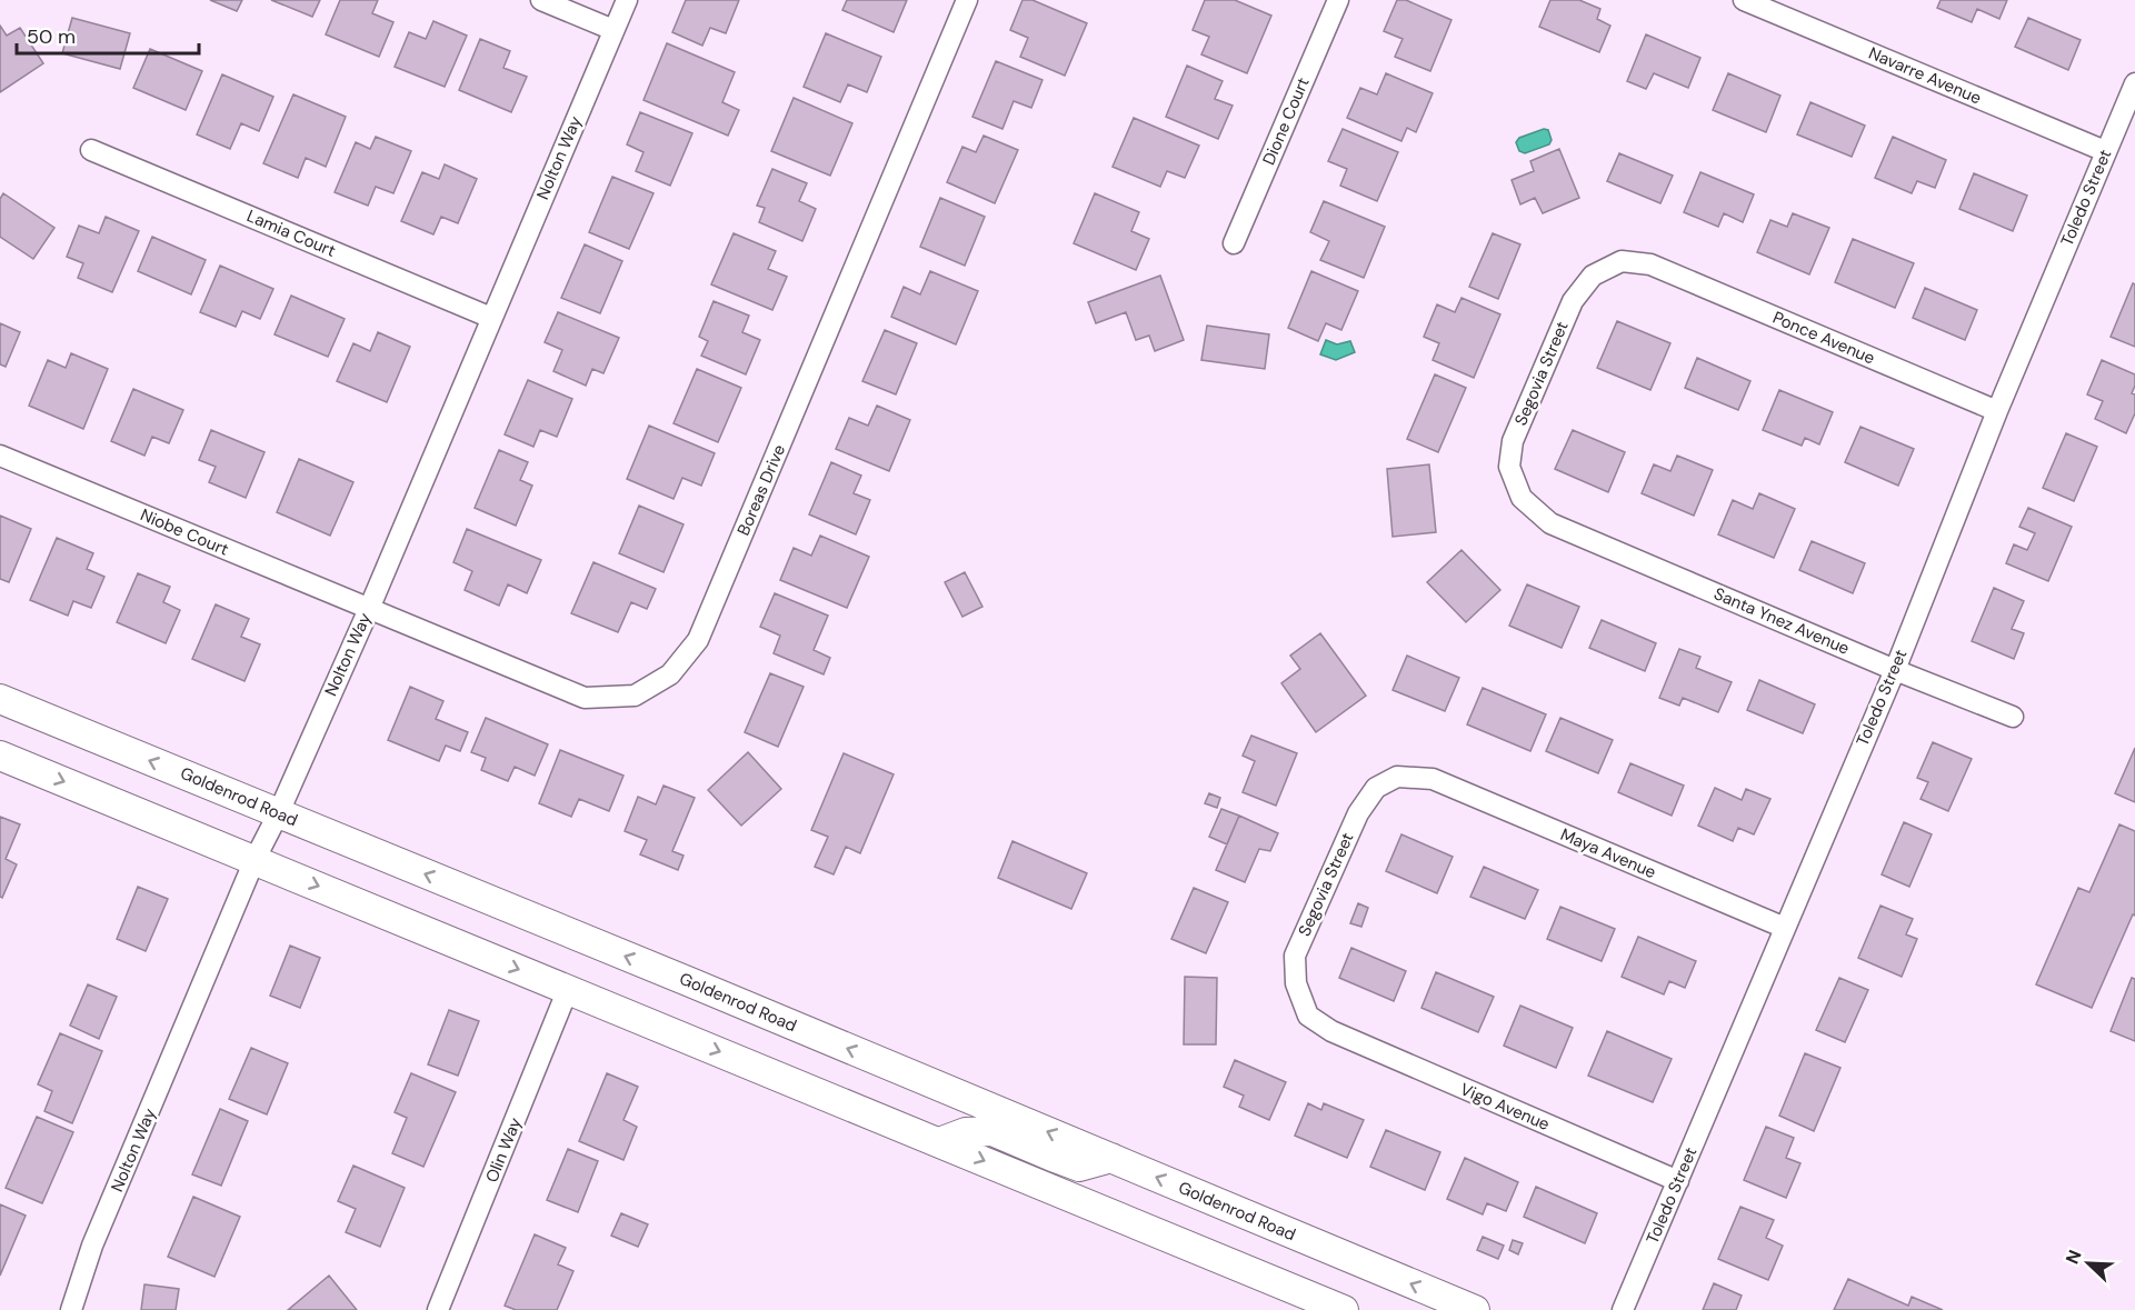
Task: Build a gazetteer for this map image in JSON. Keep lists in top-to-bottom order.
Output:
{
  "streets": {
    "main road": ["Goldenrod Road"],
    "street": [
      "Navarre Avenue",
      "Dione Court",
      "Nolton Way",
      "Toledo Street",
      "Lamia Court",
      "Ponce Avenue",
      "Segovia Street",
      "Boreas Drive",
      "Niobe Court",
      "Santa Ynez Avenue",
      "Maya Avenue",
      "Vigo Avenue",
      "Olin Way"
    ]
  },
  "crossings": [
    ["Navarre Avenue", "Toledo Street"],
    ["Nolton Way", "Lamia Court"],
    ["Nolton Way", "Boreas Drive"],
    ["Nolton Way", "Niobe Court"],
    ["Nolton Way", "Goldenrod Road"],
    ["Toledo Street", "Ponce Avenue"],
    ["Toledo Street", "Santa Ynez Avenue"],
    ["Toledo Street", "Maya Avenue"],
    ["Toledo Street", "Vigo Avenue"],
    ["Ponce Avenue", "Segovia Street"],
    ["Segovia Street", "Santa Ynez Avenue"],
    ["Segovia Street", "Maya Avenue"],
    ["Segovia Street", "Vigo Avenue"],
    ["Boreas Drive", "Niobe Court"]
  ],
  "scale_bar": "50 m",
  "north": "top left"
}
